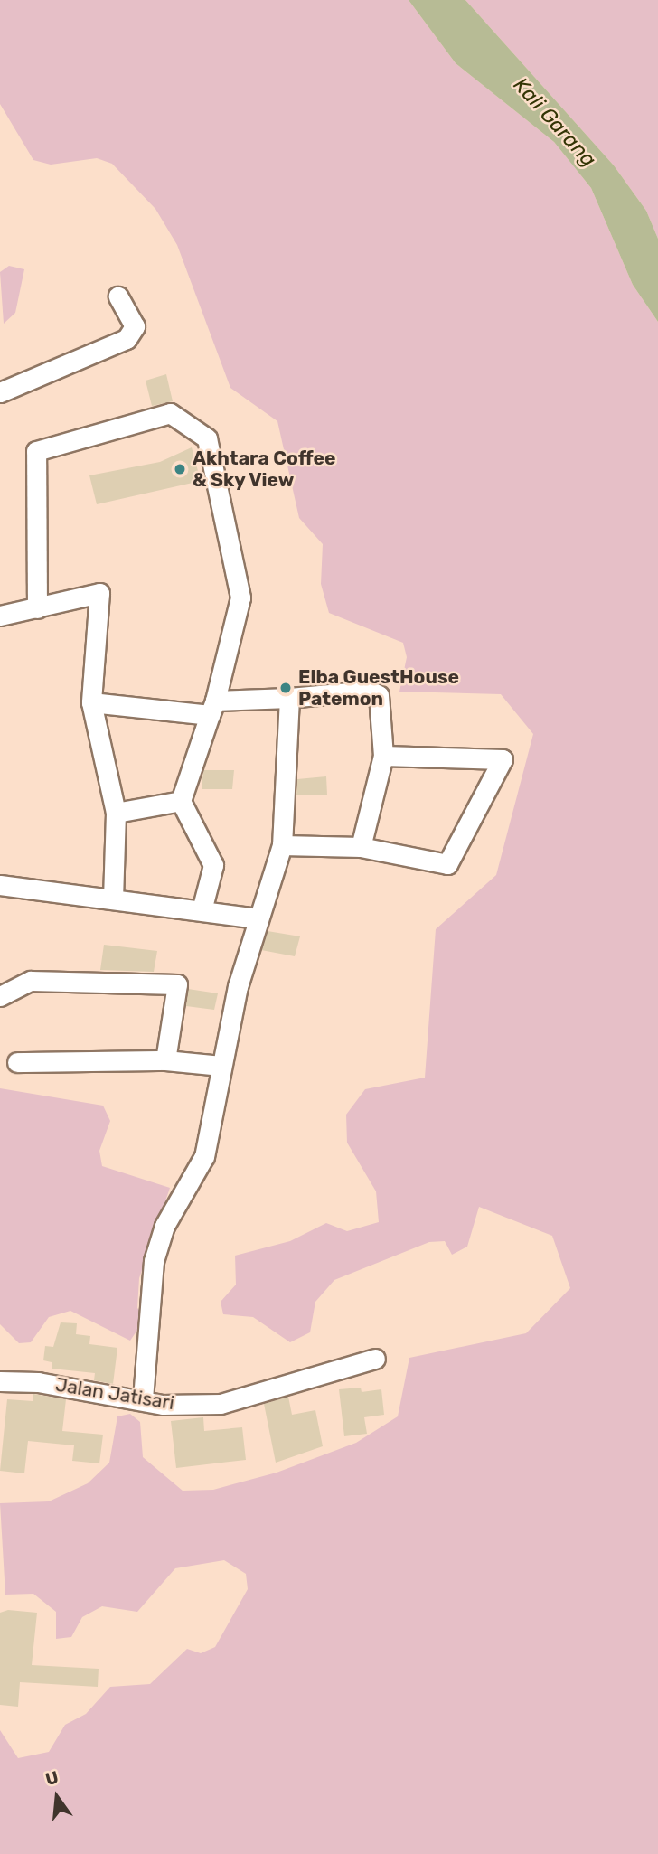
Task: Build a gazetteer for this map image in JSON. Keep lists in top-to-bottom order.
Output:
{
  "streets": {
    "street": ["Jalan Jatisari"]
  },
  "water": ["Kali Garang"],
  "places": ["Akhtara Coffee & Sky View", "Elba GuestHouse Patemon"],
  "north": "top"
}
